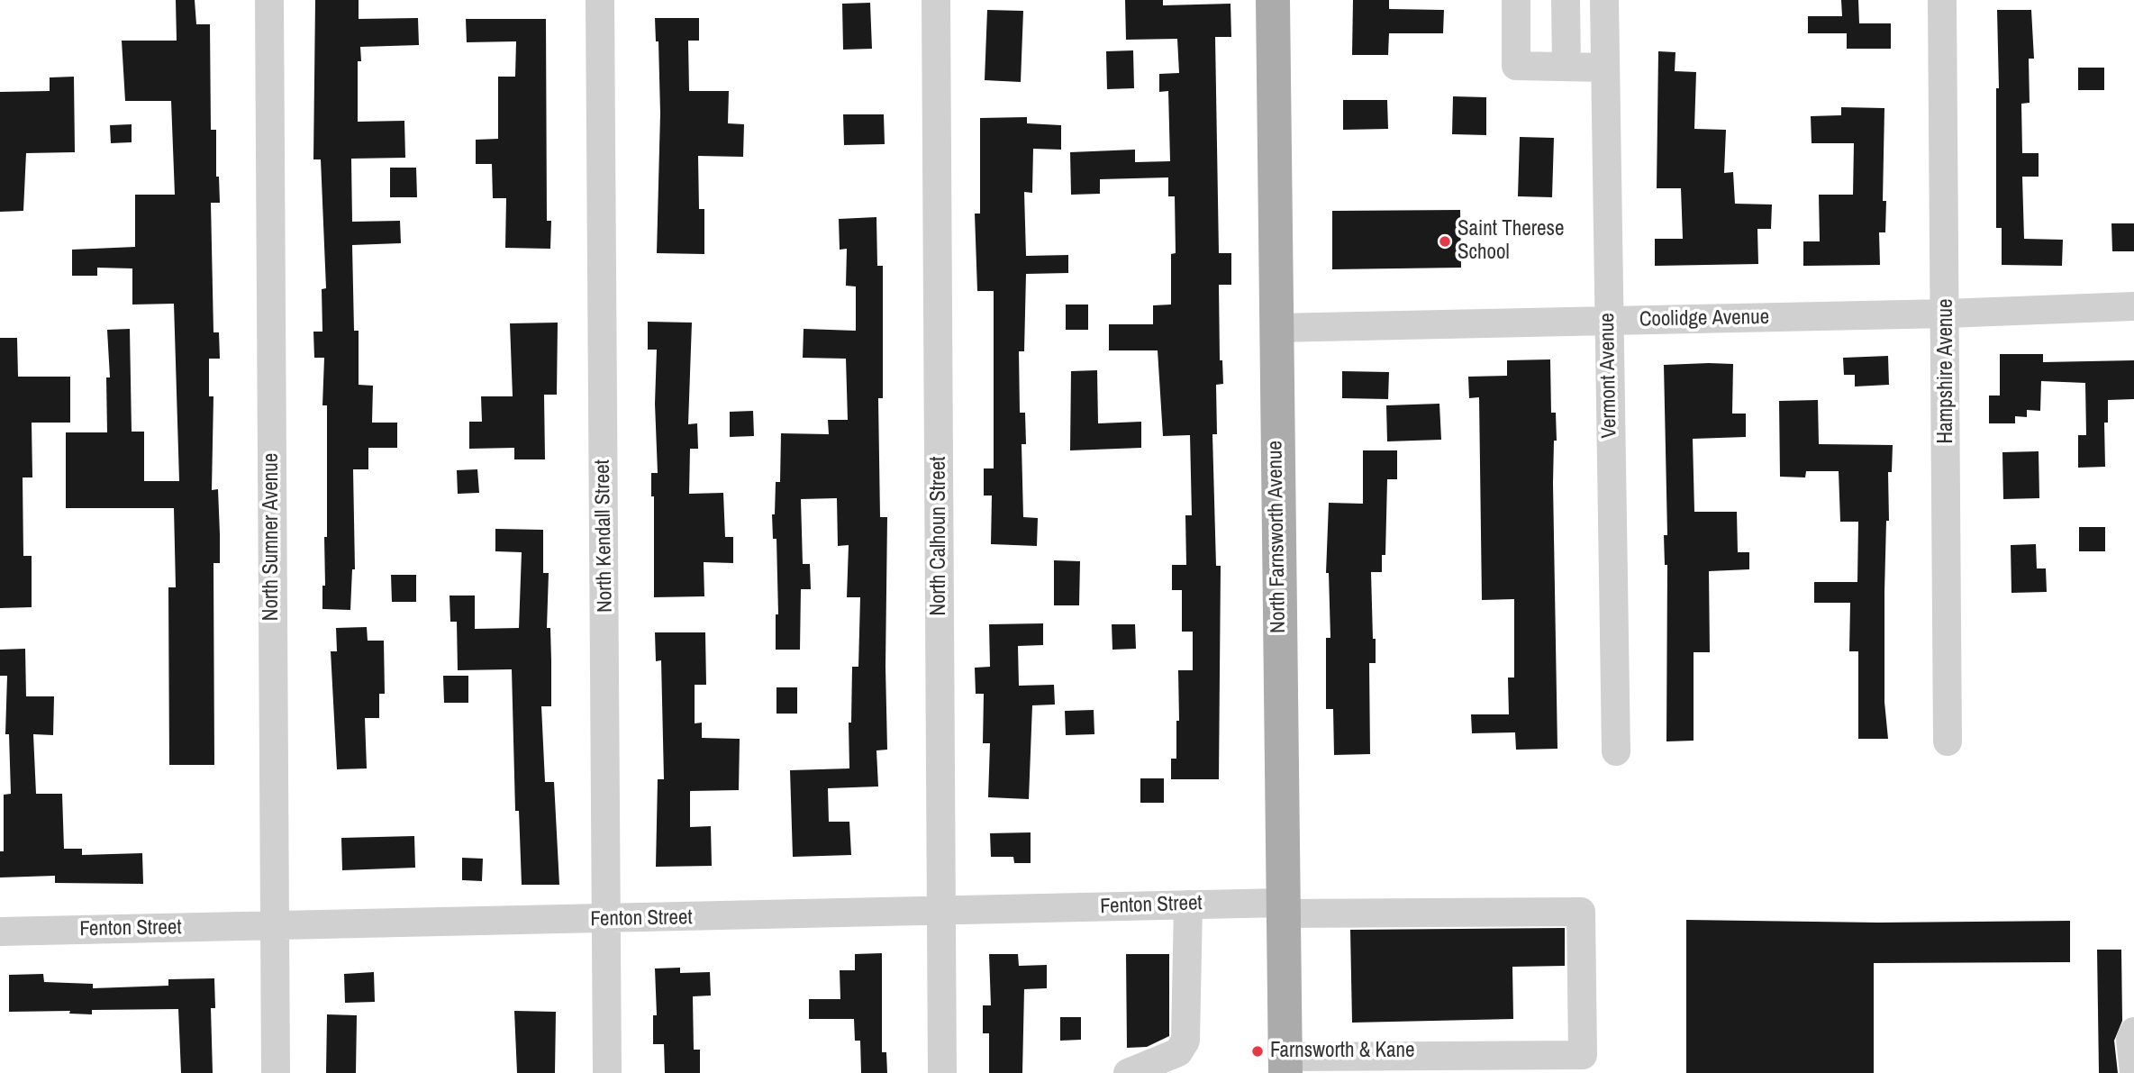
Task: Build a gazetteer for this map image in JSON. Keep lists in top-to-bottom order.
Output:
{
  "streets": {
    "main road": ["North Farnsworth Avenue"],
    "street": [
      "Coolidge Avenue",
      "Hampshire Avenue",
      "Vermont Avenue",
      "North Kendall Street",
      "North Calhoun Street",
      "North Sumner Avenue",
      "Fenton Street"
    ]
  },
  "crossings": [
    ["Coolidge Avenue", "Hampshire Avenue"],
    ["Coolidge Avenue", "Vermont Avenue"],
    ["Coolidge Avenue", "North Farnsworth Avenue"],
    ["North Kendall Street", "Fenton Street"],
    ["North Calhoun Street", "Fenton Street"],
    ["North Sumner Avenue", "Fenton Street"],
    ["North Farnsworth Avenue", "Fenton Street"]
  ],
  "places": ["Saint Therese School", "Farnsworth & Kane"]
}
